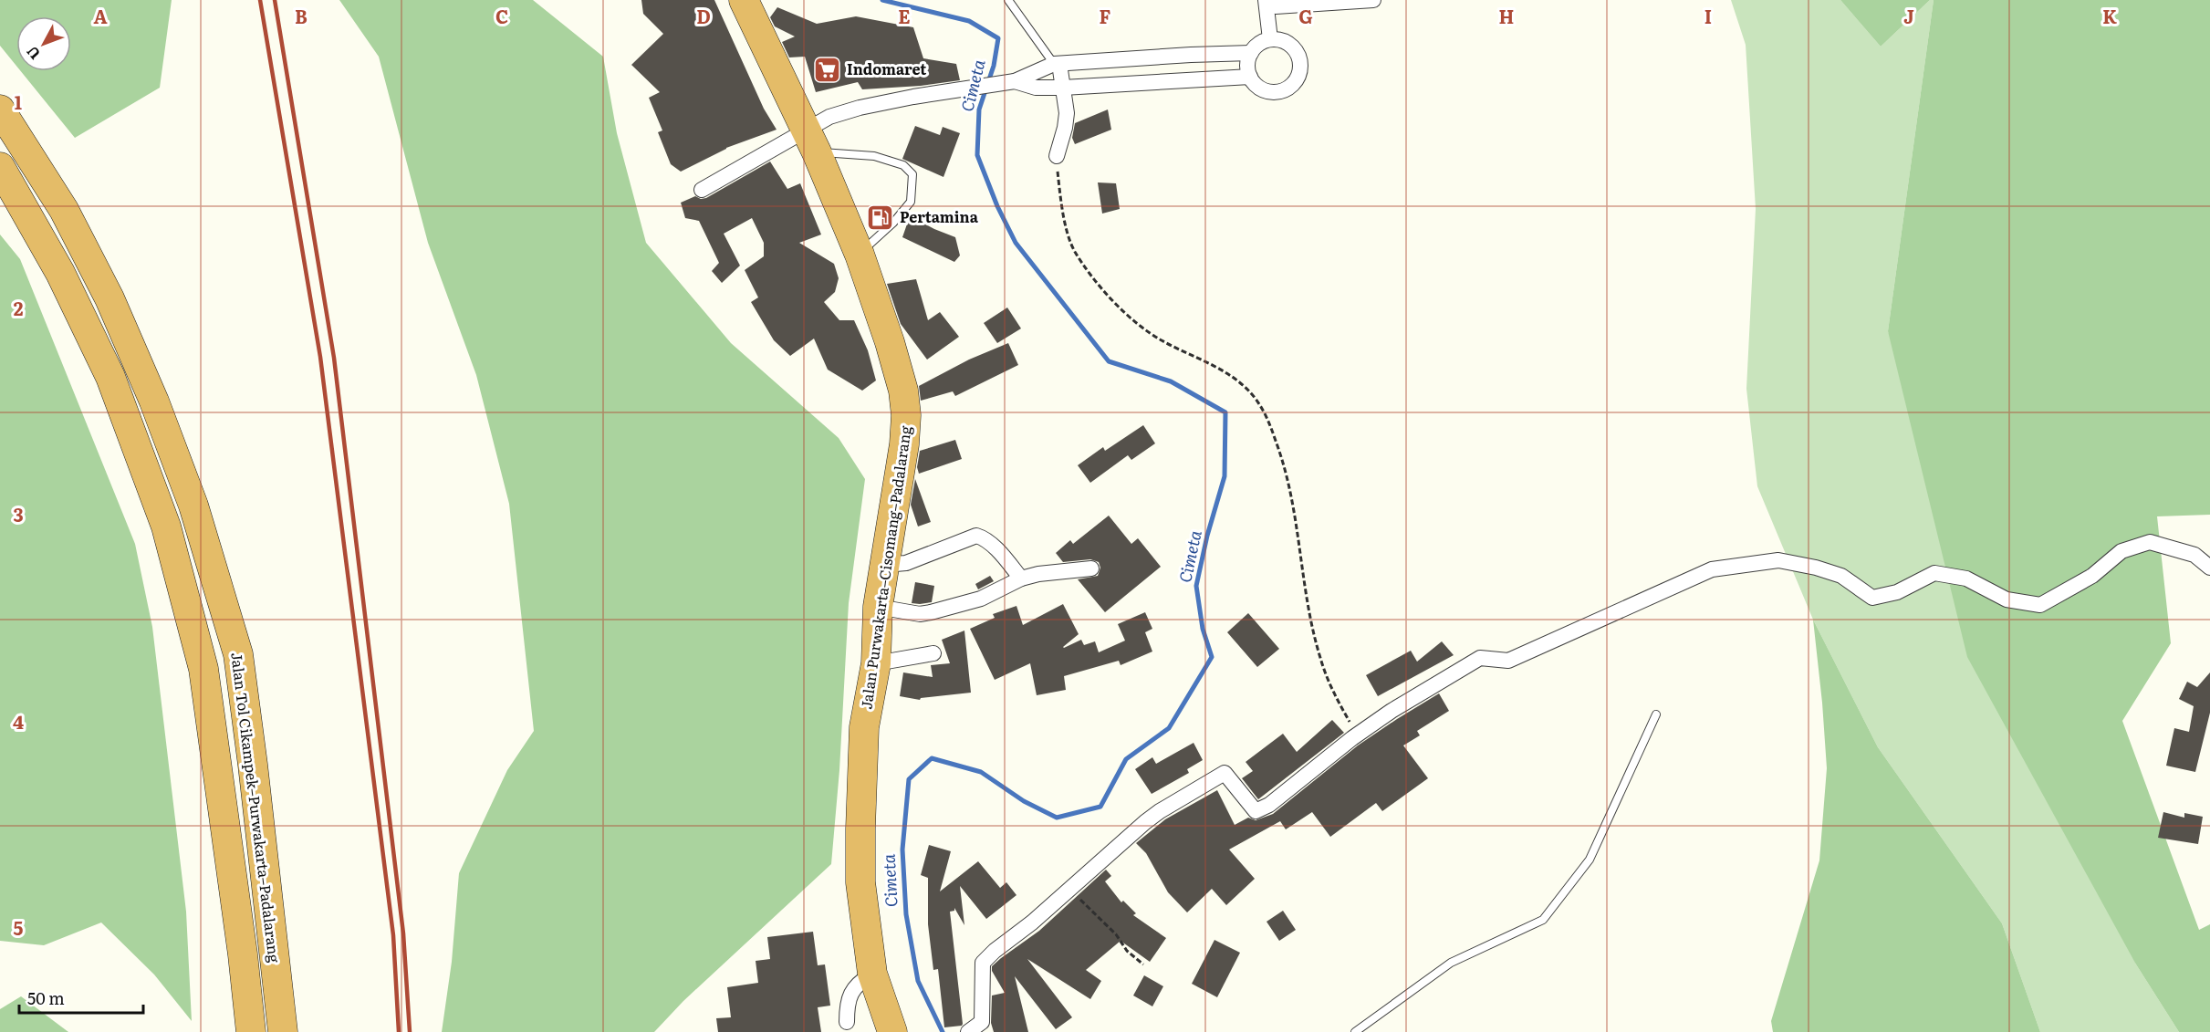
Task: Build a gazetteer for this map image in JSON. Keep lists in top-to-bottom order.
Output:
{
  "streets": {
    "highway": ["Jalan Purwakarta–Cisomang–Padalarang", "Jalan Tol Cikampek–Purwakarta–Padalarang"]
  },
  "water": ["Cimeta"],
  "places": {
    "supermarket": ["Indomaret"],
    "fuel station": ["Pertamina"]
  },
  "scale_bar": "50 m",
  "north": "bottom left",
  "grid": {
    "columns": [
      "A",
      "B",
      "C",
      "D",
      "E",
      "F",
      "G",
      "H",
      "I",
      "J",
      "K"
    ],
    "rows": [
      "1",
      "2",
      "3",
      "4",
      "5"
    ]
  }
}
